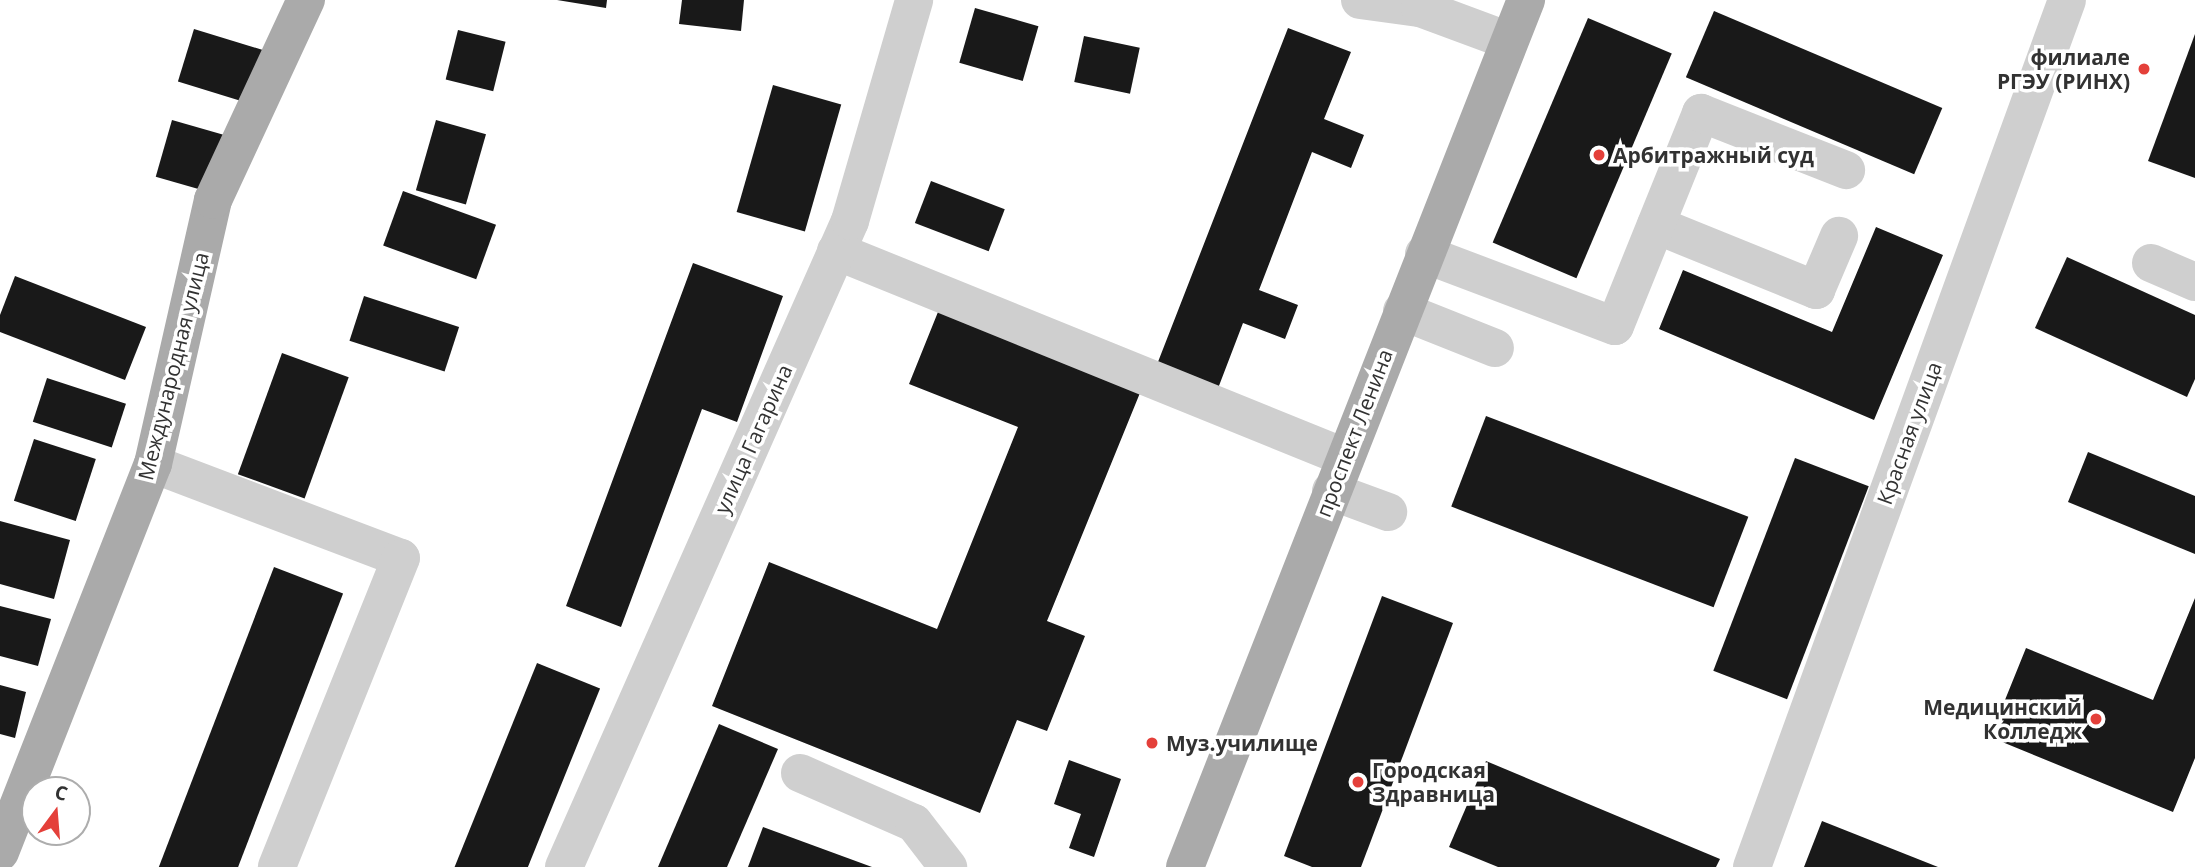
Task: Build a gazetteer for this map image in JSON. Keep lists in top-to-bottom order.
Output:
{
  "streets": {
    "main road": ["Международная улица", "проспект Ленина"],
    "street": ["Красная улица", "улица Гагарина"]
  },
  "places": [
    "филиале РГЭУ (РИНХ)",
    "Арбитражный суд",
    "Медицинский Колледж",
    "Муз.училище",
    "Городская Здравница"
  ],
  "north": "top"
}
